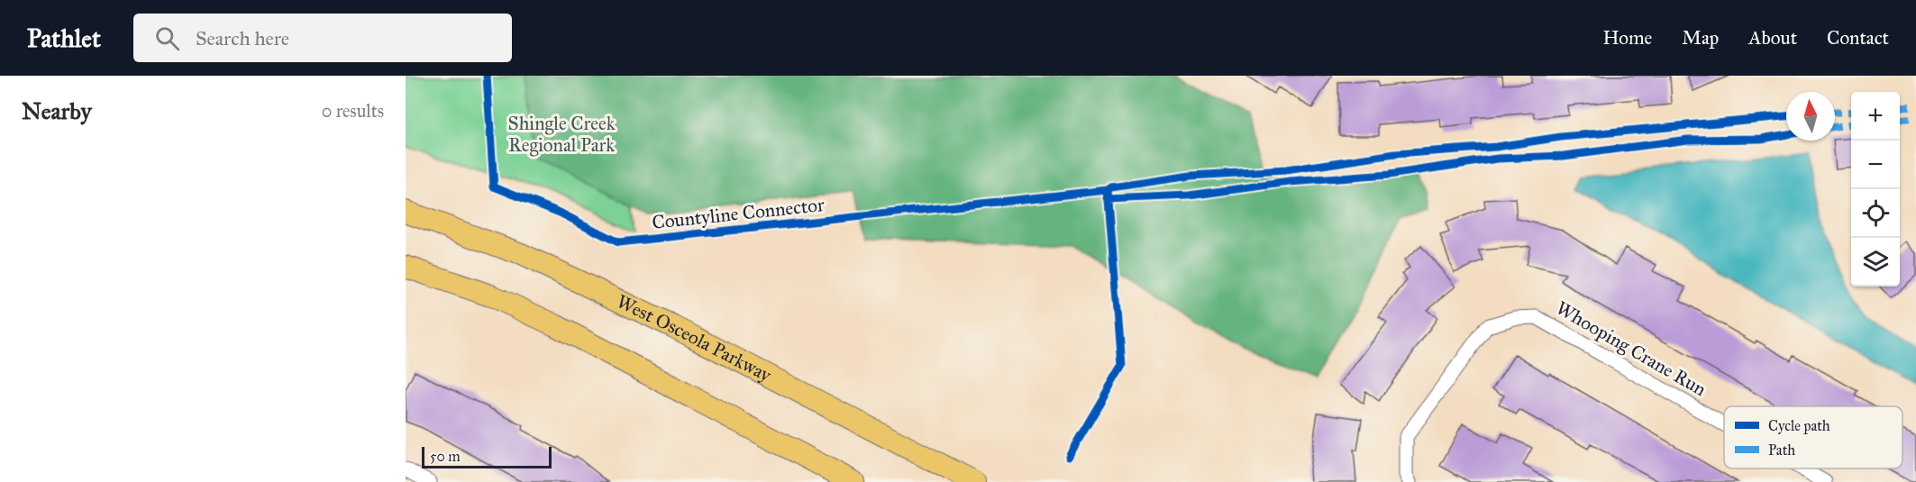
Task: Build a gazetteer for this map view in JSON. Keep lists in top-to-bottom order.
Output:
{
  "streets": {
    "main road": ["West Osceola Parkway"],
    "street": ["Whooping Crane Run"],
    "cycle path": ["Countyline Connector"]
  },
  "parks": ["Shingle Creek Regional Park"],
  "legend": ["Cycle path", "Path"],
  "scale_bar": "50 m",
  "north": "top",
  "page": {
    "header": "Pathlet",
    "search": "Search here",
    "nav": [
      "Home",
      "Map",
      "About",
      "Contact"
    ],
    "heading": ["Nearby", "0 results"],
    "map_buttons": ["+", "−"],
    "scale": "50 m"
  }
}
